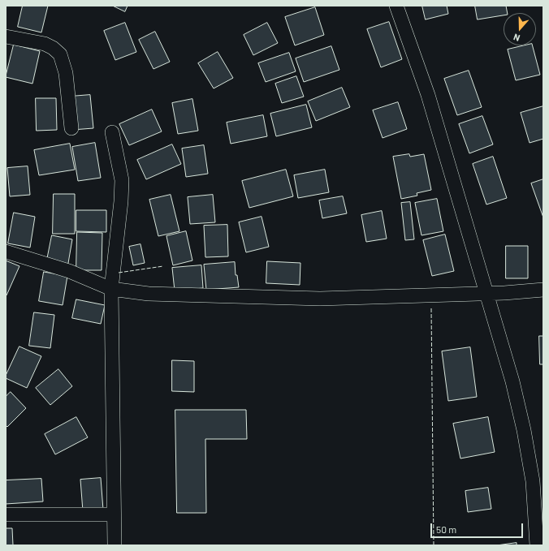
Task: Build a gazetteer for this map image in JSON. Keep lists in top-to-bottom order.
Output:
{
  "scale_bar": "50 m",
  "north": "bottom"
}
